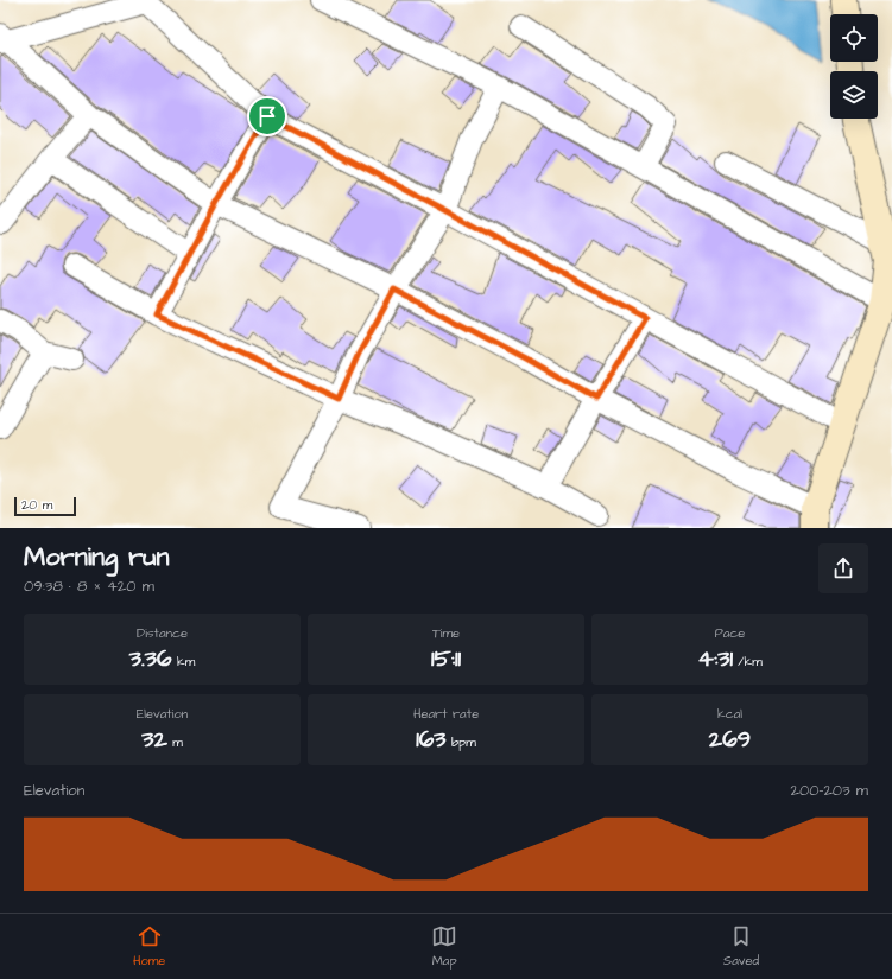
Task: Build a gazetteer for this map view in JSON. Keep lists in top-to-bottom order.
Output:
{
  "scale_bar": "20 m",
  "page": {
    "scale": "20 m",
    "heading": ["Morning run", "09:38 · 8 × 420 m"],
    "stats": [
      ["Distance", "3.36 km"],
      ["Time", "15:11"],
      ["Pace", "4:31 /km"],
      ["Elevation", "32 m"],
      ["Heart rate", "163 bpm"],
      ["kcal", "269"]
    ],
    "chart": ["Elevation", "200–203 m"],
    "tabs": ["Home", "Map", "Saved"]
  }
}
